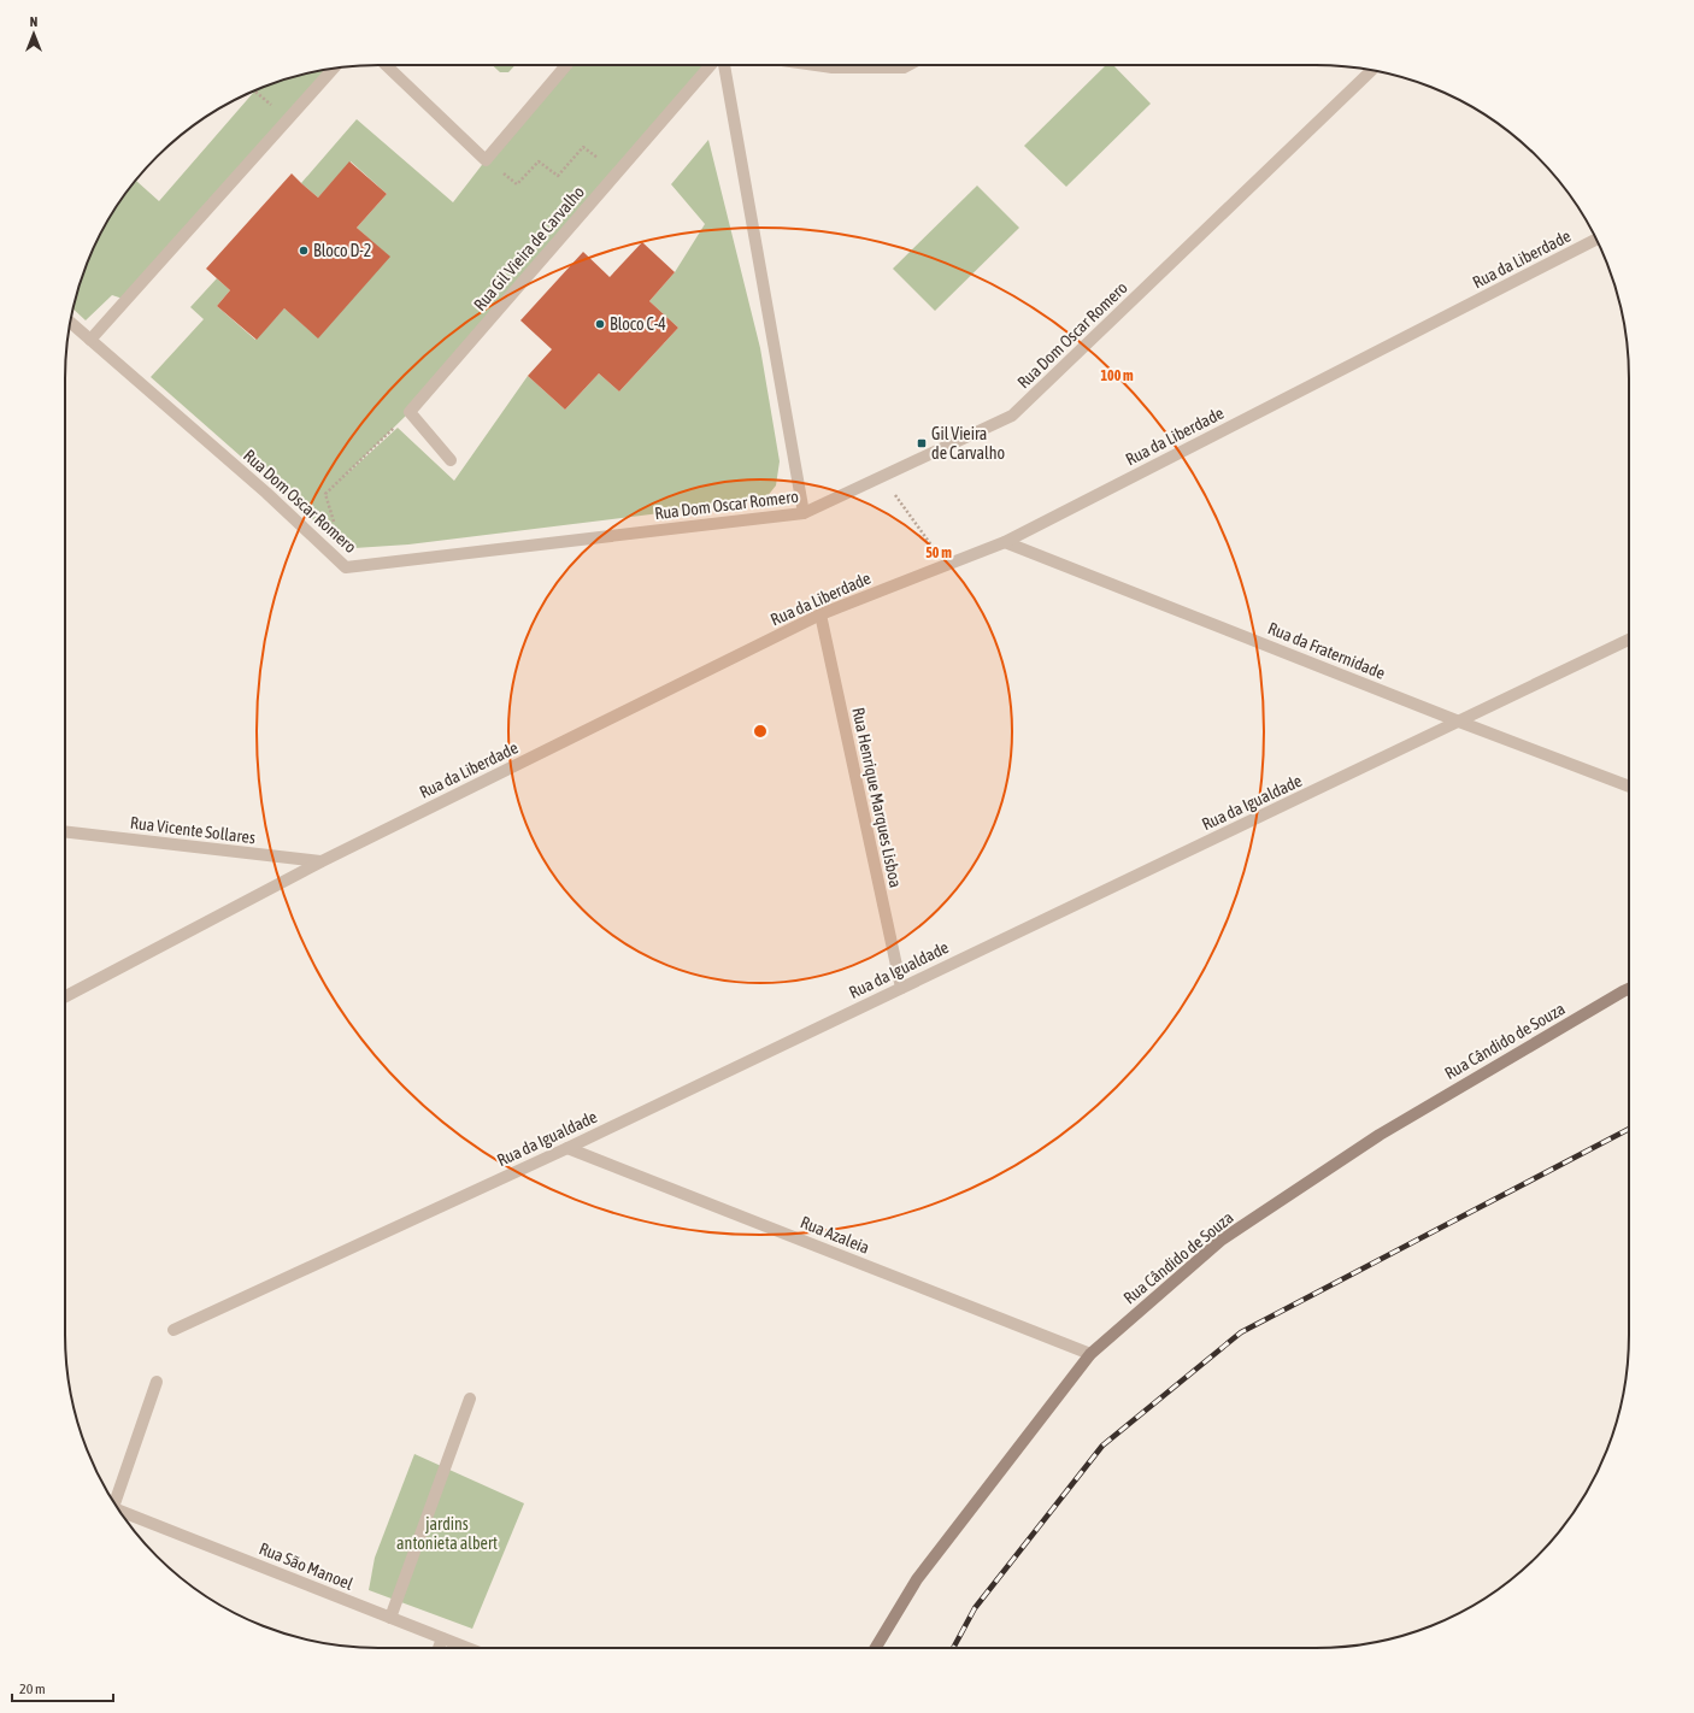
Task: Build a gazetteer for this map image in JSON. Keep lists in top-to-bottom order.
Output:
{
  "streets": {
    "street": [
      "Rua Gil Vieira de Carvalho",
      "Rua da Liberdade",
      "Rua Dom Oscar Romero",
      "Rua da Fraternidade",
      "Rua Henrique Marques Lisboa",
      "Rua da Igualdade",
      "Rua Vicente Sollares",
      "Rua Cândido de Souza",
      "Rua Azaleia",
      "Rua São Manoel"
    ]
  },
  "crossings": [
    ["Rua da Liberdade", "Rua da Fraternidade"],
    ["Rua da Liberdade", "Rua Henrique Marques Lisboa"],
    ["Rua da Liberdade", "Rua Vicente Sollares"],
    ["Rua da Fraternidade", "Rua da Igualdade"],
    ["Rua Henrique Marques Lisboa", "Rua da Igualdade"],
    ["Rua da Igualdade", "Rua Azaleia"],
    ["Rua Cândido de Souza", "Rua Azaleia"]
  ],
  "parks": ["jardins antonieta albert"],
  "places": {
    "other": ["Bloco D-2", "Bloco C-4"],
    "transit": ["Gil Vieira de Carvalho"]
  },
  "scale_bar": "20 m",
  "north": "top",
  "rings": ["100 m", "50 m"]
}
